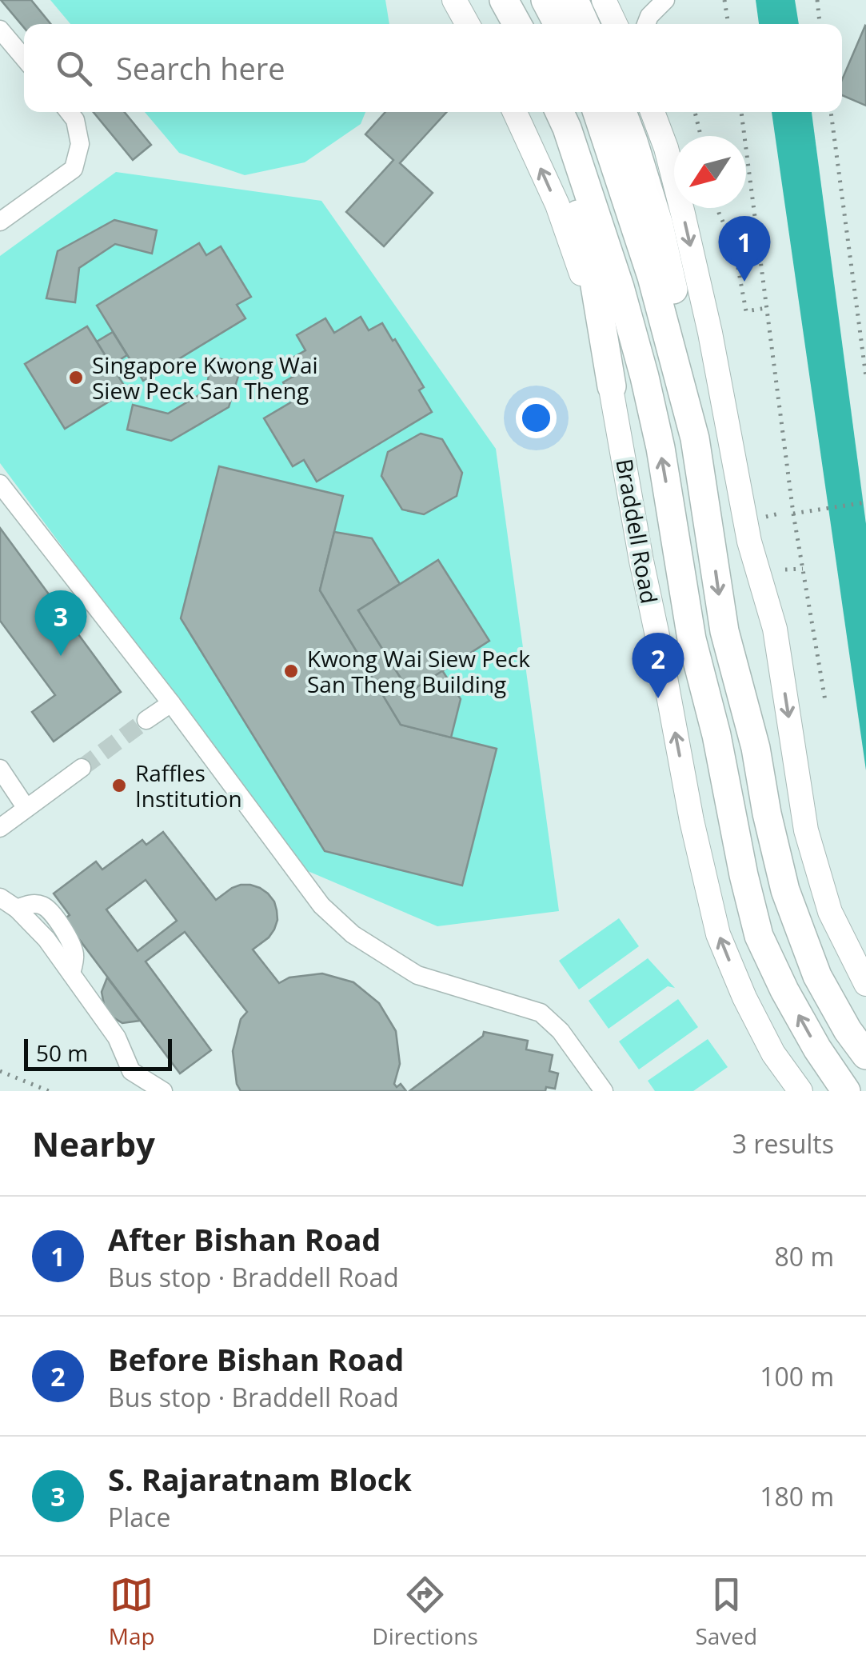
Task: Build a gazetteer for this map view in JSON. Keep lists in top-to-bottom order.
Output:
{
  "streets": {
    "highway": ["Braddell Road"]
  },
  "places": ["Singapore Kwong Wai Siew Peck San Theng", "Kwong Wai Siew Peck San Theng Building", "Raffles Institution"],
  "scale_bar": "50 m",
  "north": "bottom left",
  "page": {
    "search": "Search here",
    "pins": ["1", "3", "2"],
    "scale": "50 m",
    "heading": ["Nearby", "3 results"],
    "list": [
      {
        "mark": "1",
        "name": "After Bishan Road",
        "note": "Bus stop · Braddell Road",
        "value": "80 m"
      },
      {
        "mark": "2",
        "name": "Before Bishan Road",
        "note": "Bus stop · Braddell Road",
        "value": "100 m"
      },
      {
        "mark": "3",
        "name": "S. Rajaratnam Block",
        "note": "Place",
        "value": "180 m"
      }
    ],
    "nav": ["Map", "Directions", "Saved"]
  }
}
